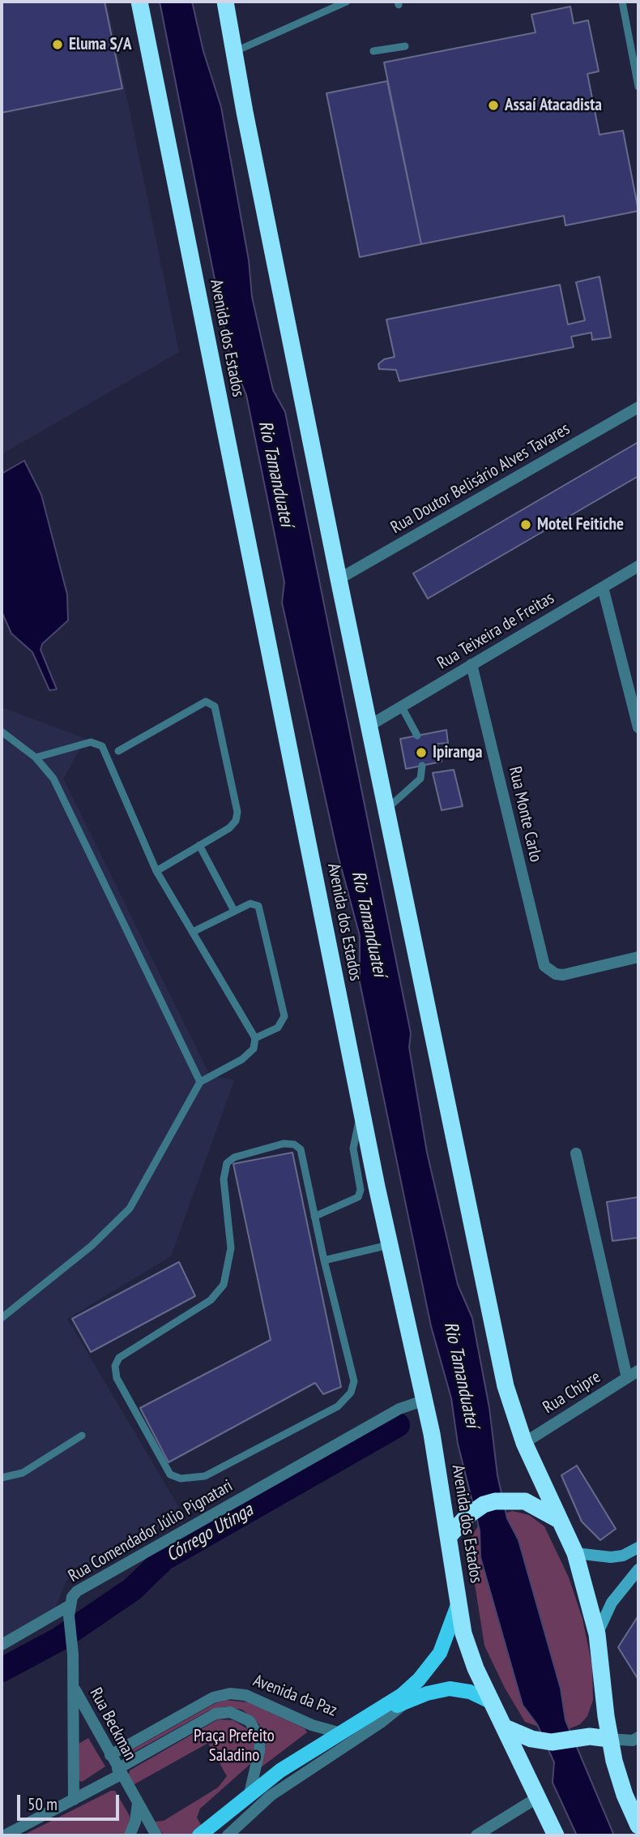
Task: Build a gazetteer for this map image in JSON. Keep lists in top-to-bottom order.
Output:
{
  "streets": {
    "highway": ["Avenida dos Estados"],
    "main road": ["Avenida da Paz"],
    "street": [
      "Rua Doutor Belisário Alves Tavares",
      "Rua Teixeira de Freitas",
      "Rua Monte Carlo",
      "Rua Chipre",
      "Rua Comendador Júlio Pignatari",
      "Rua Beckman"
    ]
  },
  "crossings": [
    ["Avenida dos Estados", "Rua Comendador Júlio Pignatari"],
    ["Avenida dos Estados", "Avenida da Paz"],
    ["Rua Teixeira de Freitas", "Rua Monte Carlo"],
    ["Rua Comendador Júlio Pignatari", "Rua Beckman"],
    ["Avenida da Paz", "Rua Beckman"]
  ],
  "water": ["Rio Tamanduateí", "Córrego Utinga"],
  "parks": ["Praça Prefeito Saladino"],
  "places": [
    "Eluma S/A",
    "Assaí Atacadista",
    "Motel Feitiche",
    "Ipiranga"
  ],
  "scale_bar": "50 m"
}
